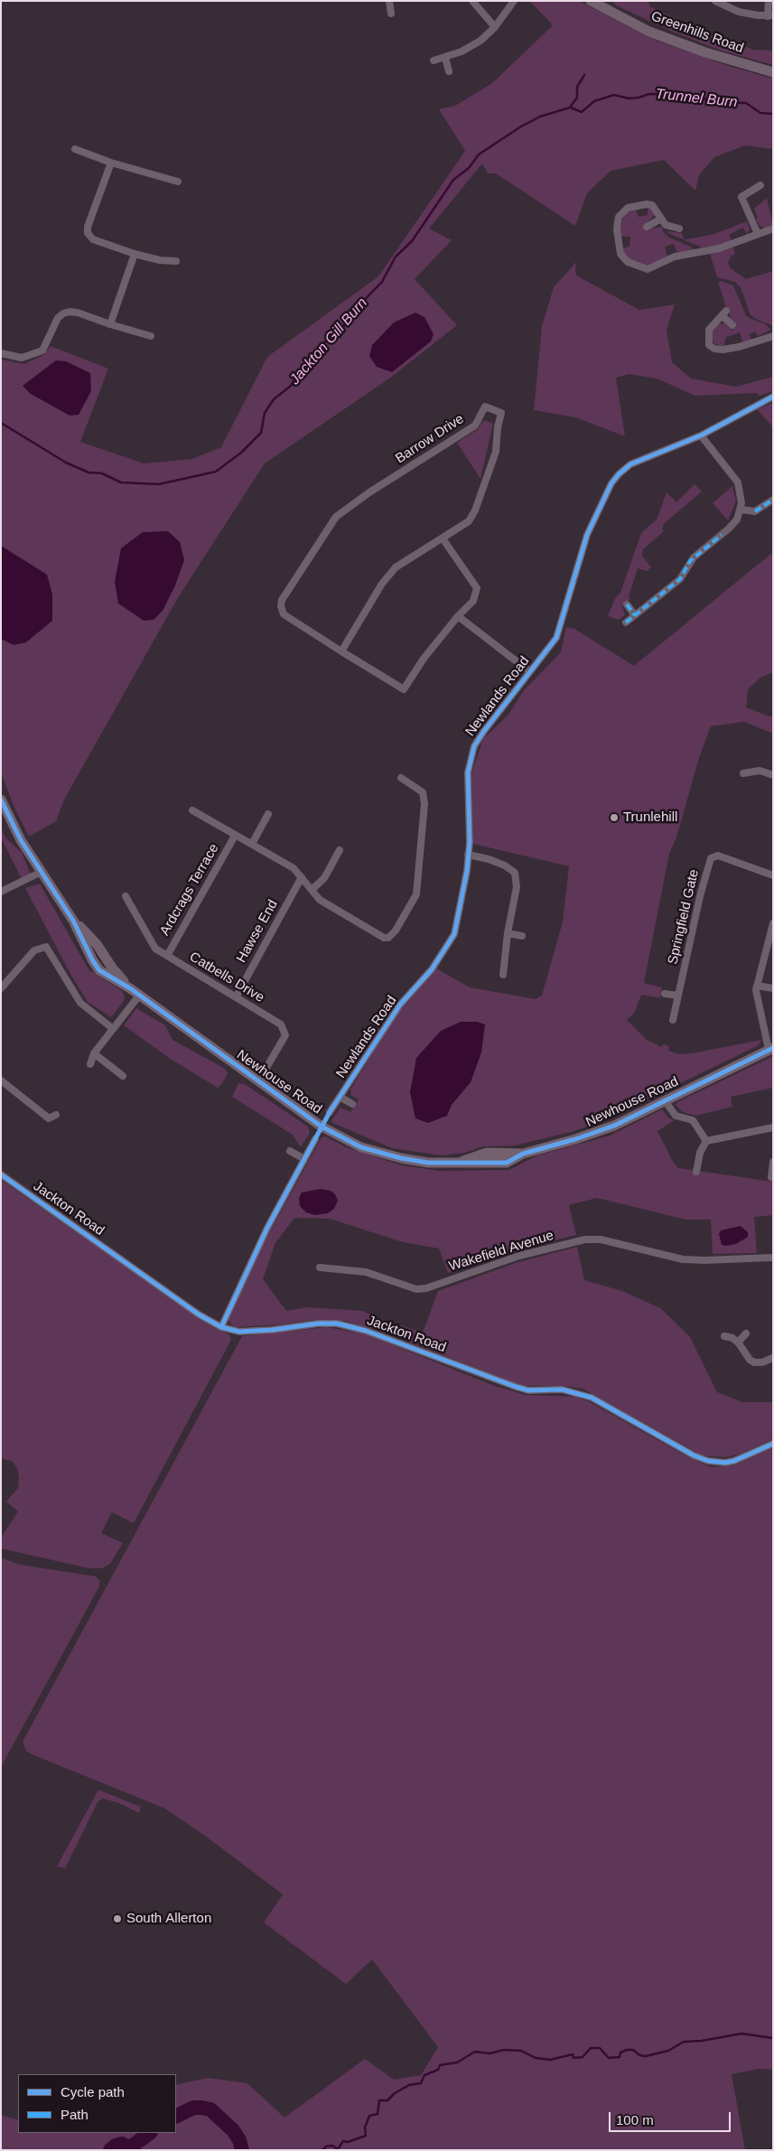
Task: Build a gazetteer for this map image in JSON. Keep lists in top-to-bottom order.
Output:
{
  "streets": {
    "street": [
      "Greenhills Road",
      "Barrow Drive",
      "Newlands Road",
      "Ardcrags Terrace",
      "Springfield Gate",
      "Hawse End",
      "Catbells Drive",
      "Newhouse Road",
      "Jackton Road",
      "Wakefield Avenue"
    ]
  },
  "crossings": [
    ["Ardcrags Terrace", "Catbells Drive"],
    ["Hawse End", "Catbells Drive"],
    ["Catbells Drive", "Newhouse Road"]
  ],
  "water": ["Trunnel Burn", "Jackton Gill Burn"],
  "places": ["Trunlehill", "South Allerton"],
  "legend": ["Cycle path", "Path"],
  "scale_bar": "100 m"
}
